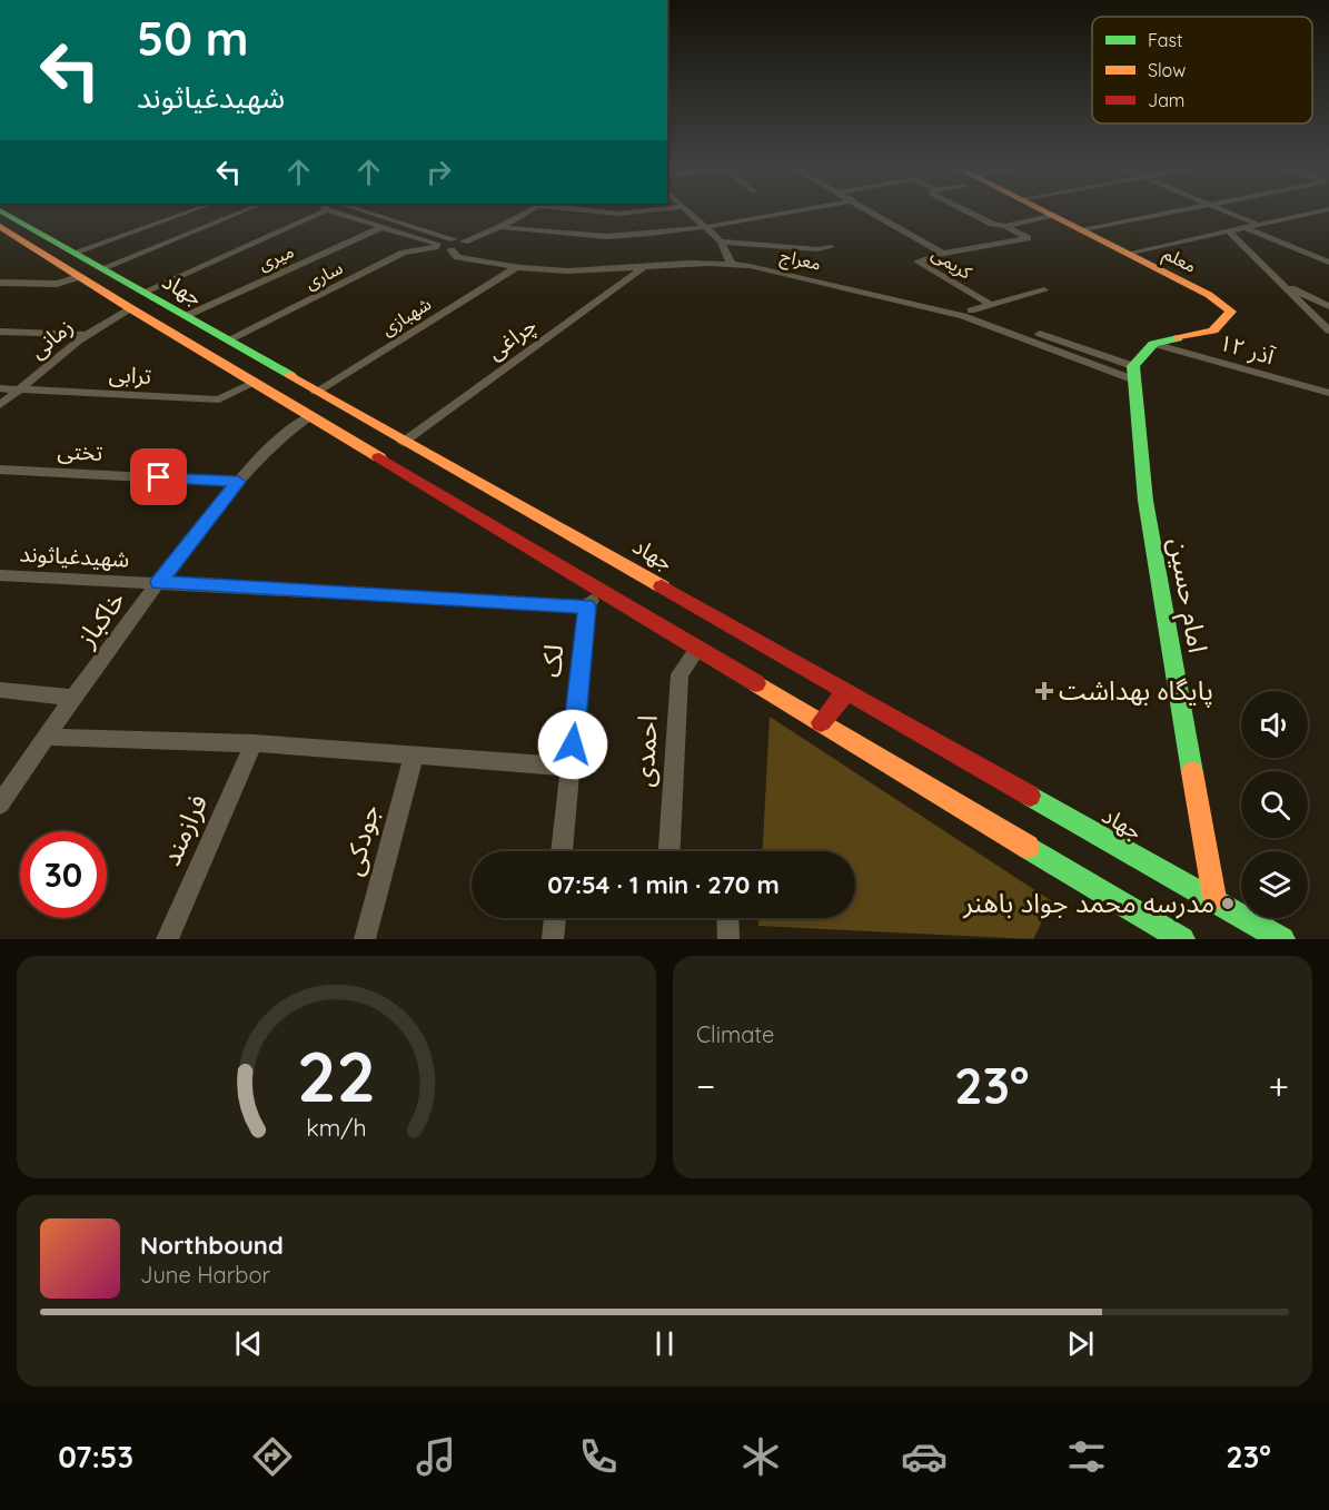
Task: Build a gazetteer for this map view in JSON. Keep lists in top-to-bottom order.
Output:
{
  "streets": {
    "main road": ["معلم", "جهاد", "امام حسین"],
    "street": [
      "میری",
      "معراج",
      "کریمی",
      "ساری",
      "شهبازی",
      "زمانی",
      "چراغی",
      "۱۲ آذر",
      "ترابی",
      "تختی",
      "شهید‌غیاثوند",
      "خاکباز",
      "لک",
      "احمدی",
      "فرازمند",
      "جودکی"
    ]
  },
  "crossings": [
    ["میری", "جهاد"],
    ["معراج", "شهبازی"],
    ["معراج", "چراغی"],
    ["معراج", "امام حسین"],
    ["معلم", "۱۲ آذر"],
    ["ساری", "جهاد"],
    ["جهاد", "شهبازی"],
    ["جهاد", "زمانی"],
    ["جهاد", "چراغی"],
    ["جهاد", "ترابی"],
    ["جهاد", "امام حسین"],
    ["جهاد", "خاکباز"],
    ["جهاد", "احمدی"],
    ["زمانی", "ترابی"],
    ["تختی", "خاکباز"],
    ["شهید‌غیاثوند", "خاکباز"],
    ["شهید‌غیاثوند", "لک"]
  ],
  "places": {
    "health": ["پایگاه بهداشت"],
    "other": ["مدرسه محمد جواد باهنر"]
  },
  "legend": ["Fast", "Slow", "Jam"],
  "page": {
    "turn": ["50 m", "شهید‌غیاثوند"],
    "limit": "30",
    "trip": "07:54 · 1 min · 270 m",
    "tile": "Climate",
    "heat": ["−", "23°", "+"],
    "song": ["Northbound", "June Harbor"],
    "tabs": ["07:53", "23°"],
    "gauge": ["22", "km/h"]
  }
}
